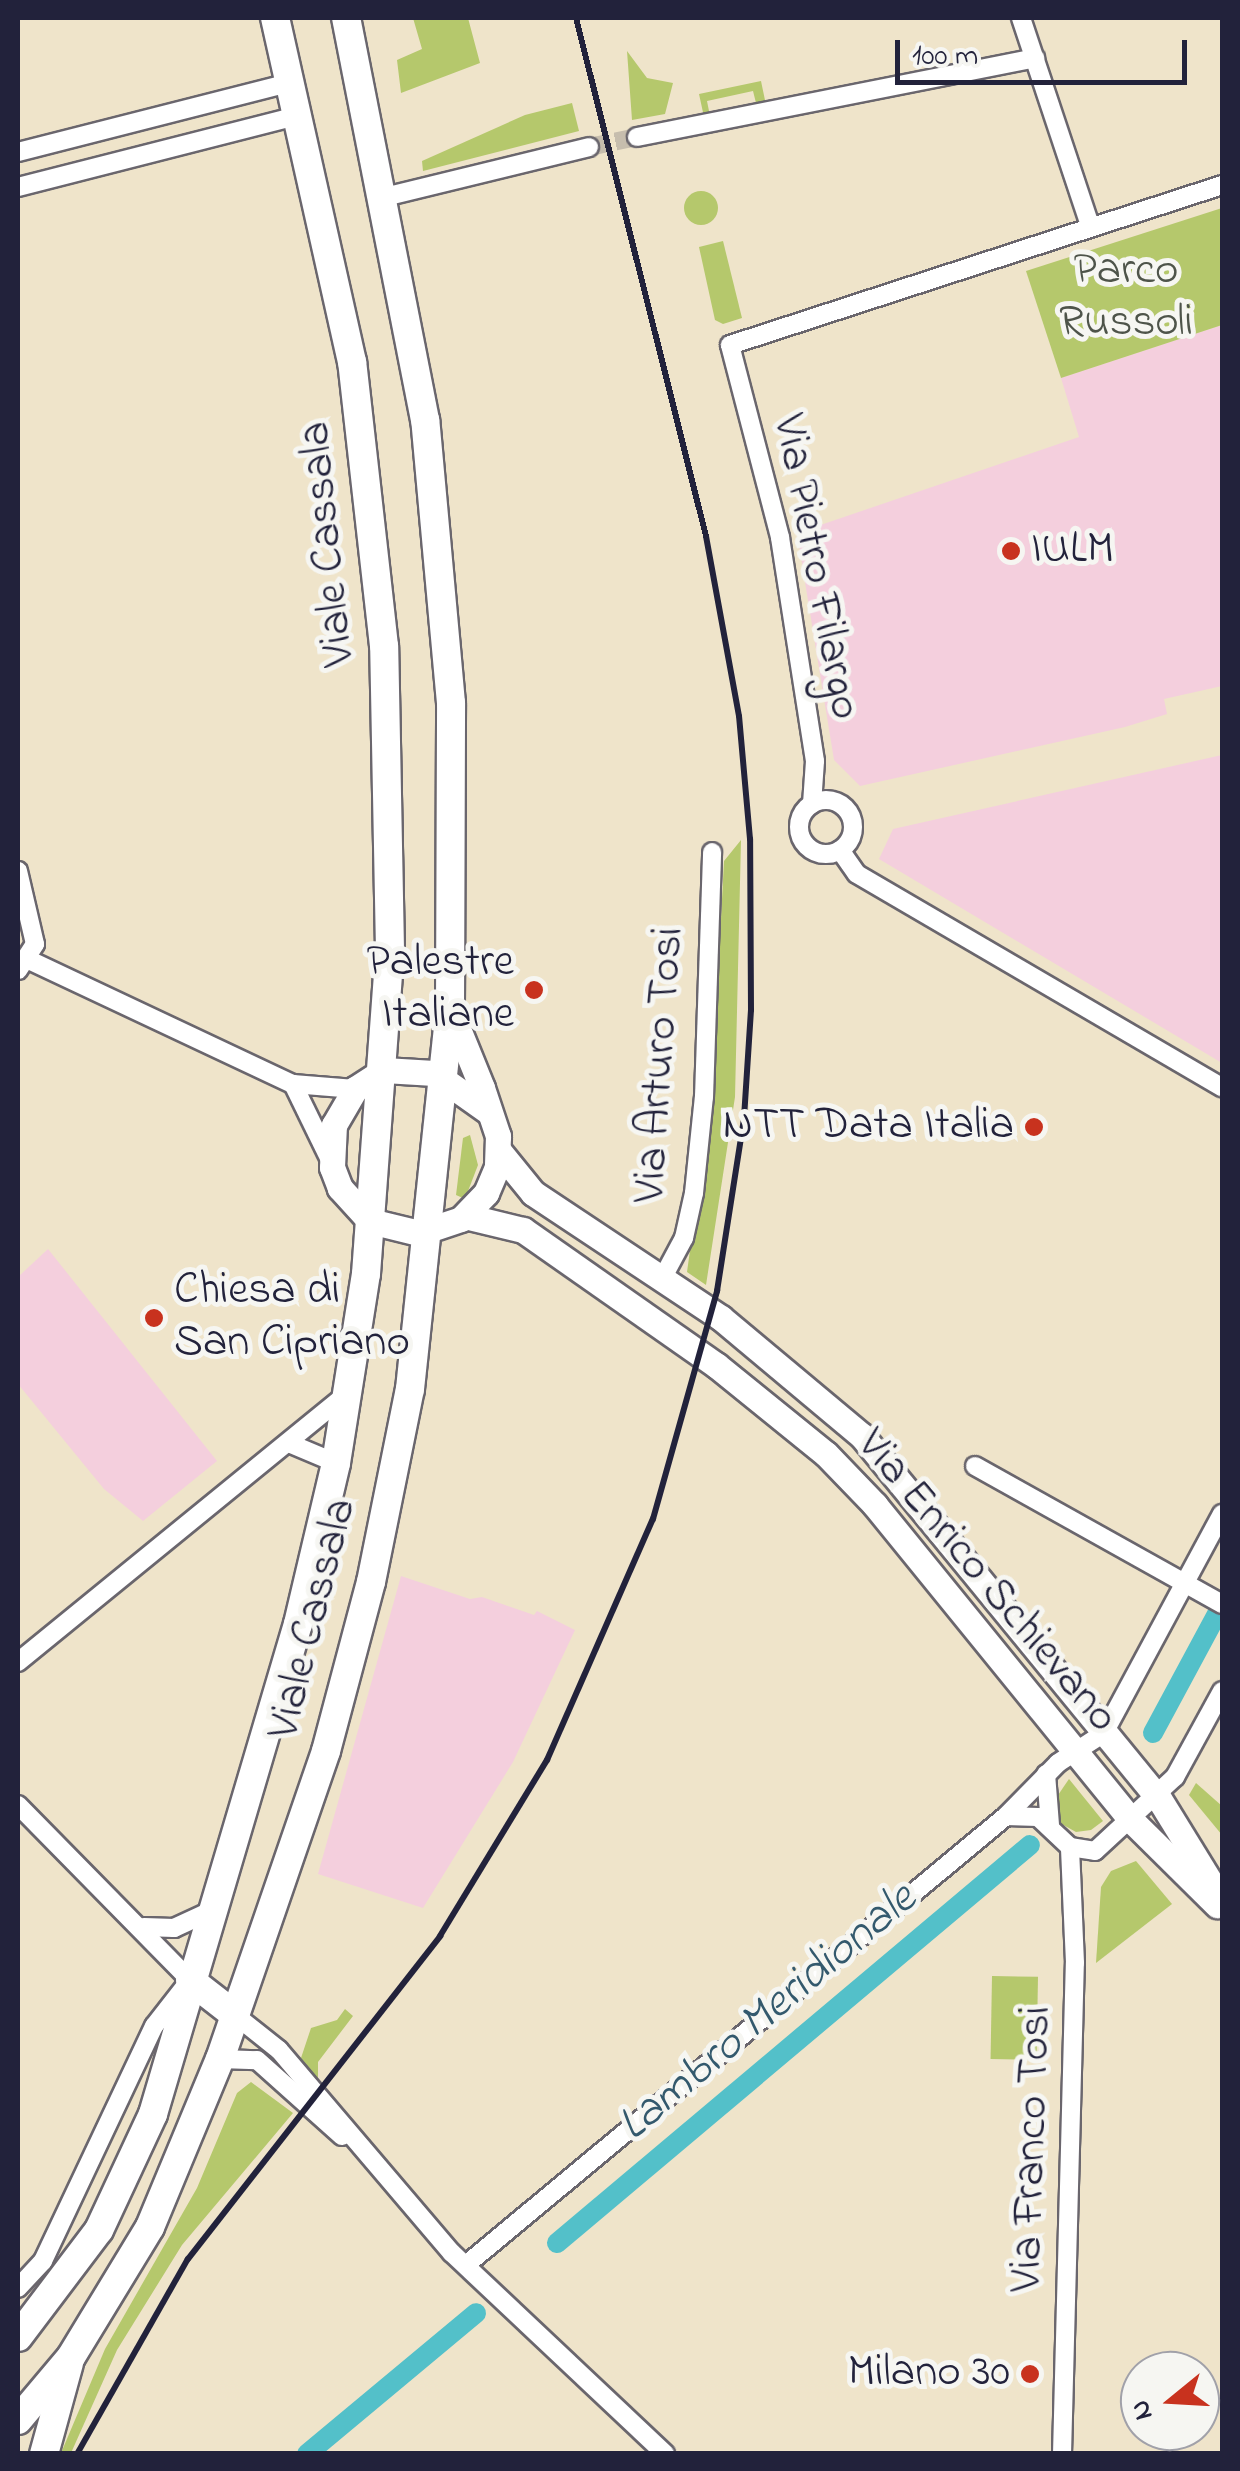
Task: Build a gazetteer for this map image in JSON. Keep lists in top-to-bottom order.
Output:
{
  "streets": {
    "main road": ["Viale Cassala"],
    "street": [
      "Via Pietro Filargo",
      "Via Arturo Tosi",
      "Via Enrico Schievano",
      "Via Franco Tosi"
    ]
  },
  "crossings": [
    ["Viale Cassala", "Via Enrico Schievano"],
    ["Via Arturo Tosi", "Via Enrico Schievano"]
  ],
  "water": ["Lambro Meridionale"],
  "parks": ["Parco Russoli"],
  "places": [
    "IULM",
    "Palestre Italiane",
    "NTT Data Italia",
    "Chiesa di San Cipriano",
    "Milano 30"
  ],
  "scale_bar": "100 m",
  "north": "left"
}
